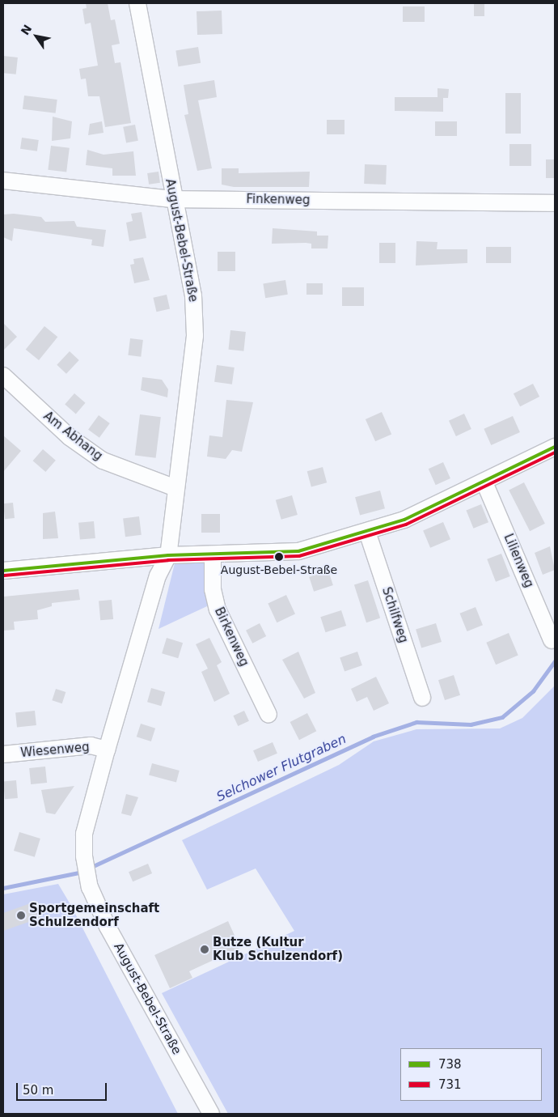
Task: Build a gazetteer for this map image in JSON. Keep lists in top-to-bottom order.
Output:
{
  "streets": {
    "street": [
      "Finkenweg",
      "August-Bebel-Straße",
      "Am Abhang",
      "Lilienweg",
      "Schilfweg",
      "Birkenweg",
      "Wiesenweg"
    ]
  },
  "crossings": [
    ["Finkenweg", "August-Bebel-Straße"],
    ["August-Bebel-Straße", "Am Abhang"],
    ["August-Bebel-Straße", "Wiesenweg"]
  ],
  "water": ["Selchower Flutgraben"],
  "places": ["August-Bebel-Straße", "Sportgemeinschaft Schulzendorf", "Butze (Kultur Klub Schulzendorf)"],
  "lines": ["transit line 738", "transit line 731"],
  "legend": ["738", "731"],
  "scale_bar": "50 m",
  "north": "top left"
}
